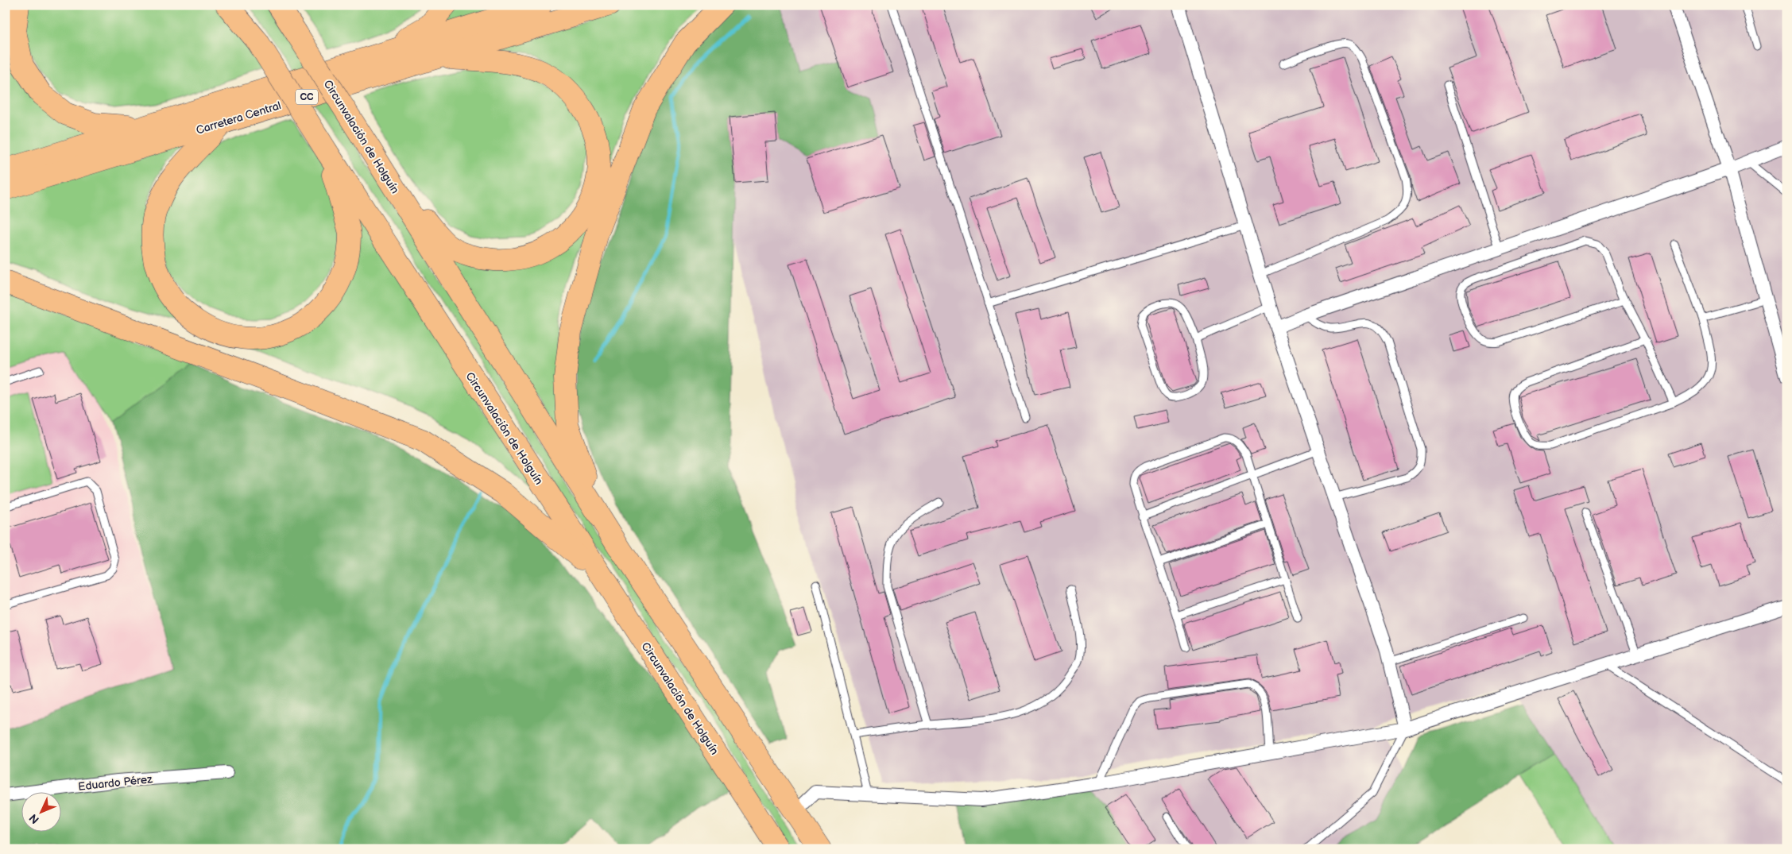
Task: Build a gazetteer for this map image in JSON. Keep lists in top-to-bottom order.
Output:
{
  "streets": {
    "highway": ["CC", "Carretera Central", "Circunvalación de Holguín"],
    "street": ["Eduardo Pérez"]
  },
  "north": "bottom left"
}
